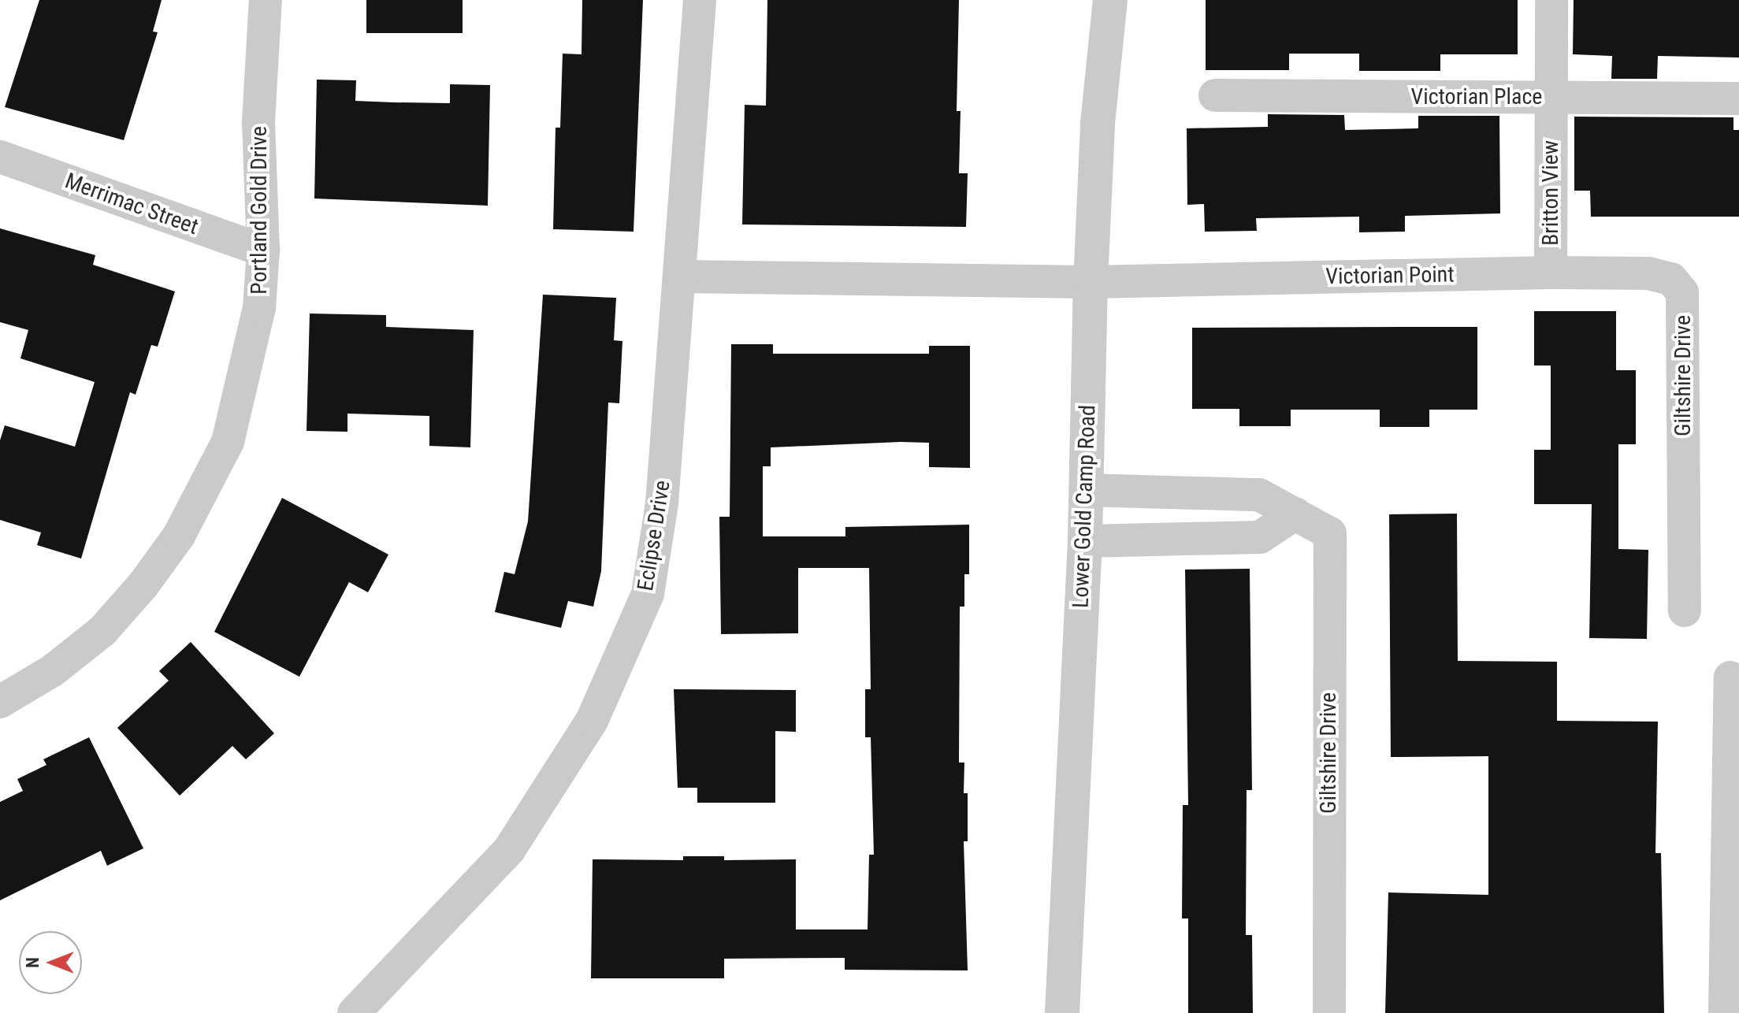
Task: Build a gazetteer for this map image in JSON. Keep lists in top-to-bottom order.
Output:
{
  "streets": {
    "street": [
      "Victorian Place",
      "Britton View",
      "Merrimac Street",
      "Portland Gold Drive",
      "Victorian Point",
      "Giltshire Drive",
      "Lower Gold Camp Road",
      "Eclipse Drive"
    ]
  },
  "crossings": [
    ["Victorian Place", "Britton View"],
    ["Britton View", "Victorian Point"],
    ["Merrimac Street", "Portland Gold Drive"],
    ["Victorian Point", "Giltshire Drive"],
    ["Victorian Point", "Lower Gold Camp Road"],
    ["Victorian Point", "Eclipse Drive"],
    ["Giltshire Drive", "Lower Gold Camp Road"]
  ],
  "north": "left"
}
